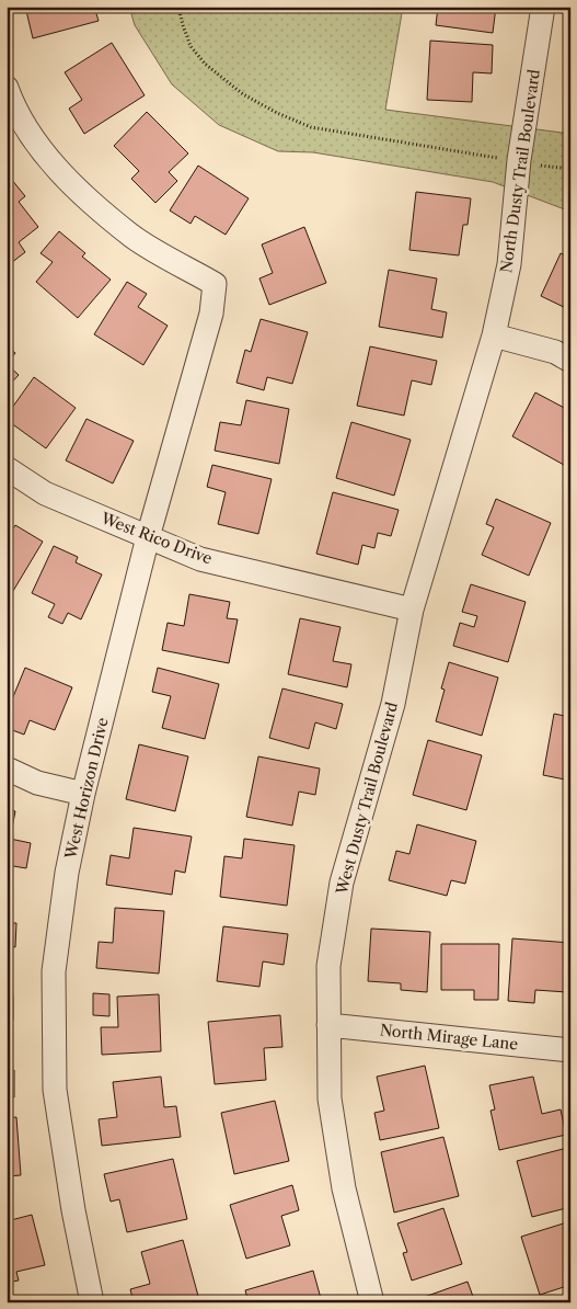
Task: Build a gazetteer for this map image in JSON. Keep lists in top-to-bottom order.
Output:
{
  "streets": {
    "street": [
      "North Dusty Trail Boulevard",
      "West Rico Drive",
      "West Horizon Drive",
      "West Dusty Trail Boulevard",
      "North Mirage Lane"
    ]
  },
  "crossings": [
    ["North Dusty Trail Boulevard", "West Dusty Trail Boulevard"],
    ["West Rico Drive", "West Horizon Drive"],
    ["West Rico Drive", "West Dusty Trail Boulevard"],
    ["West Dusty Trail Boulevard", "North Mirage Lane"]
  ]
}
